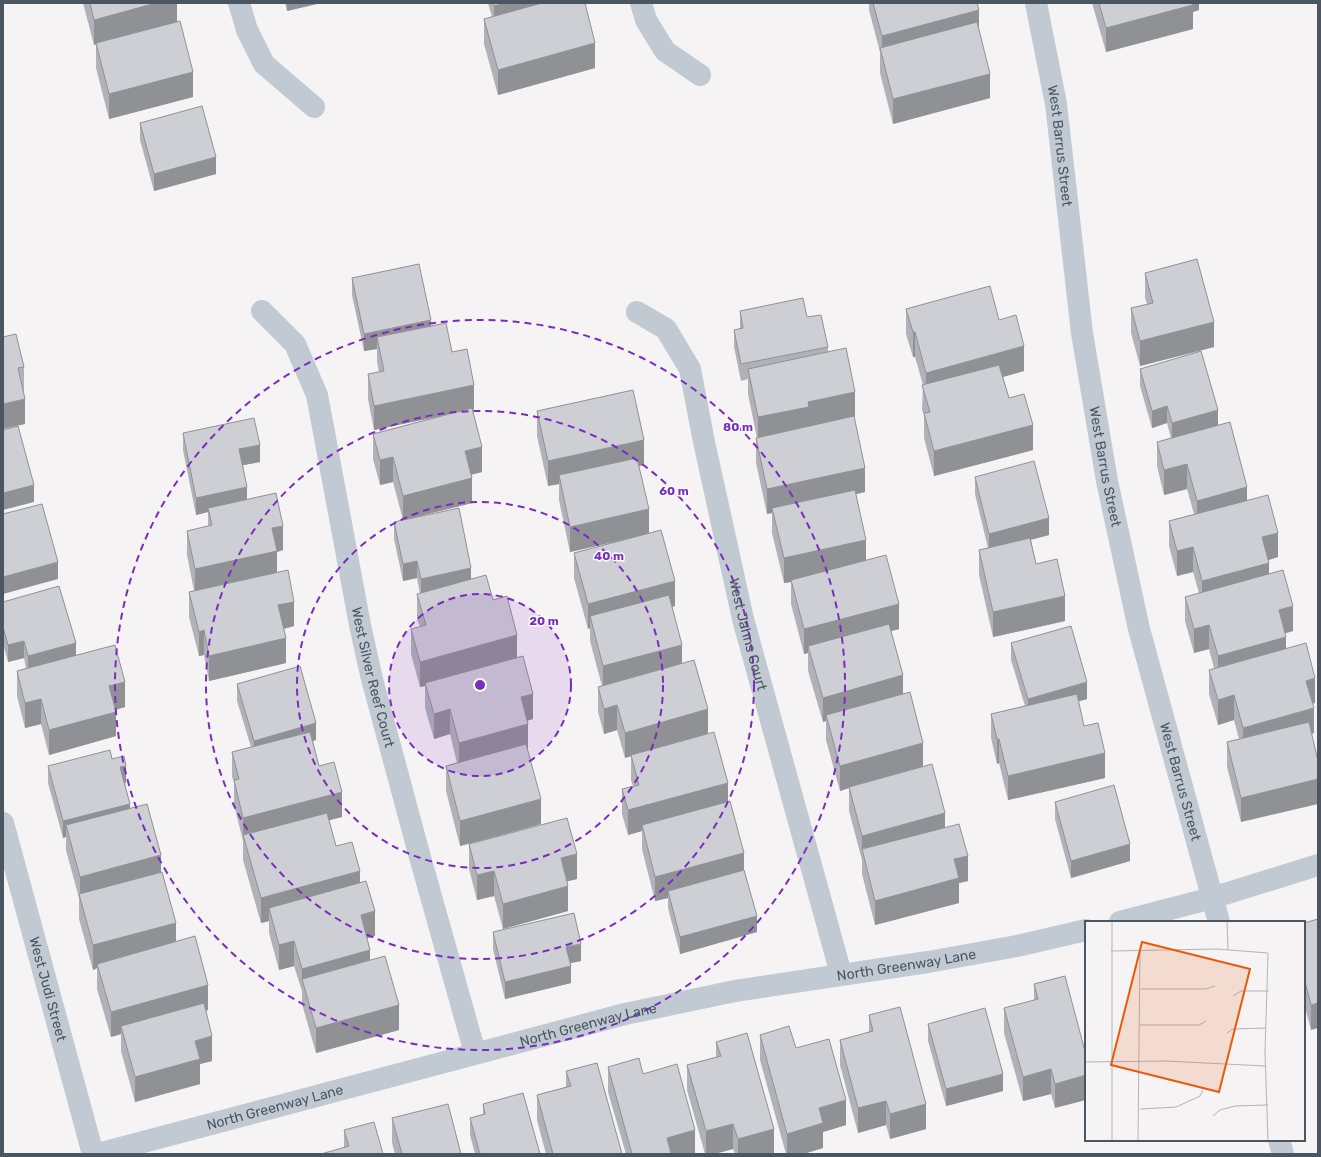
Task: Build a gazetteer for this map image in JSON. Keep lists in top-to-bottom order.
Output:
{
  "streets": {
    "street": [
      "West Barrus Street",
      "West Jahns Court",
      "West Silver Reef Court",
      "North Greenway Lane",
      "West Judi Street"
    ]
  },
  "crossings": [
    ["West Jahns Court", "North Greenway Lane"],
    ["West Silver Reef Court", "North Greenway Lane"]
  ],
  "rings": [
    "80 m",
    "60 m",
    "40 m",
    "20 m"
  ]
}
